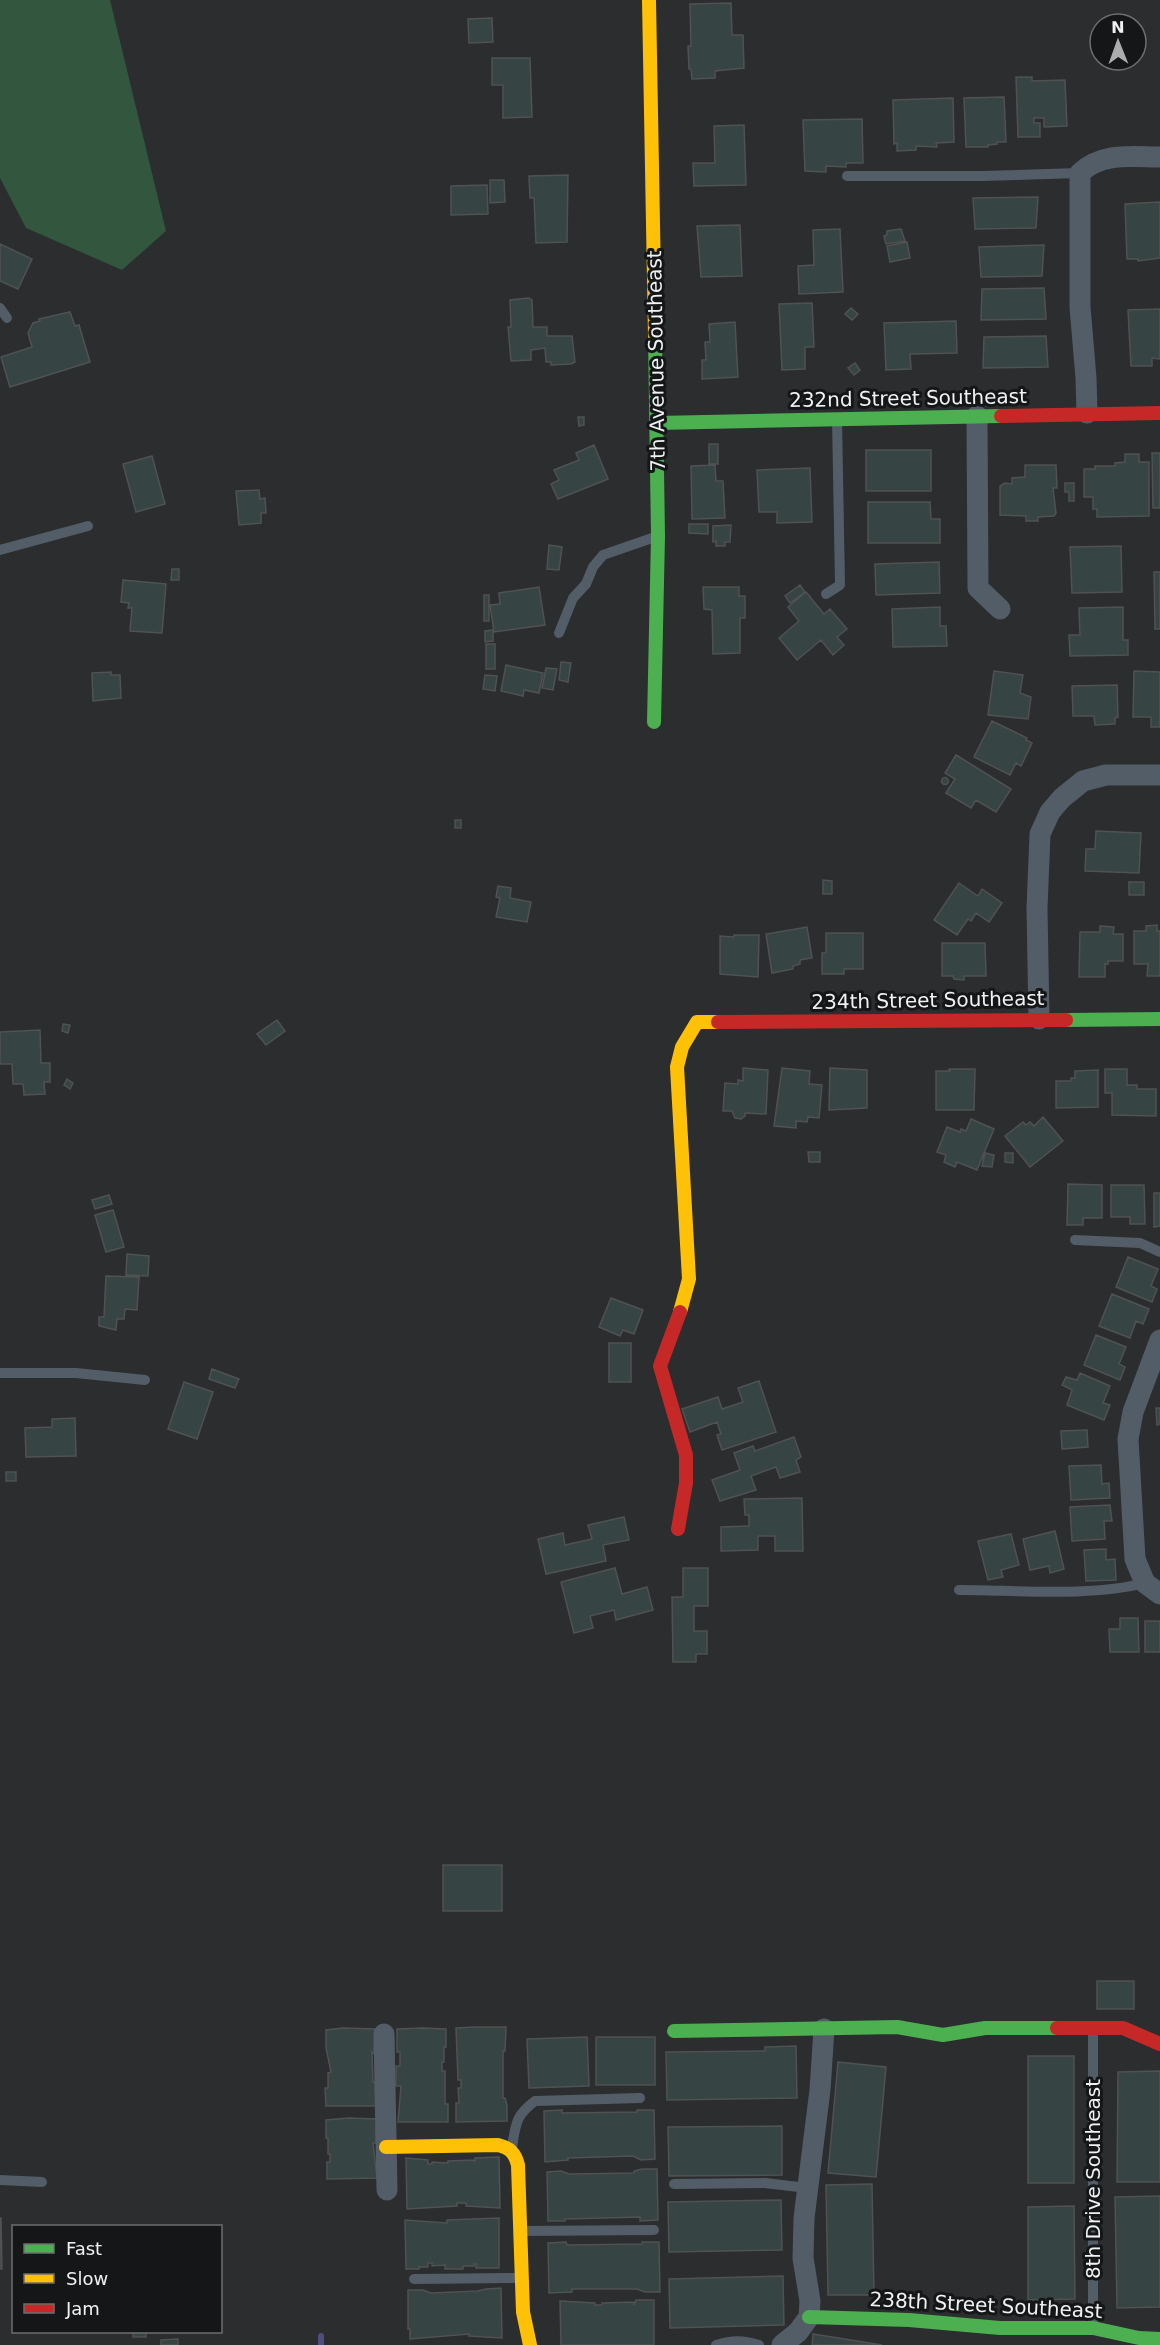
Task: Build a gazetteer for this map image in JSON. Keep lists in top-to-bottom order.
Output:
{
  "streets": {
    "street": [
      "7th Avenue Southeast",
      "232nd Street Southeast",
      "234th Street Southeast",
      "238th Street Southeast"
    ],
    "lane": ["8th Drive Southeast"]
  },
  "crossings": [
    ["7th Avenue Southeast", "232nd Street Southeast"],
    ["8th Drive Southeast", "238th Street Southeast"]
  ],
  "legend": ["Fast", "Slow", "Jam"],
  "north": "top"
}
